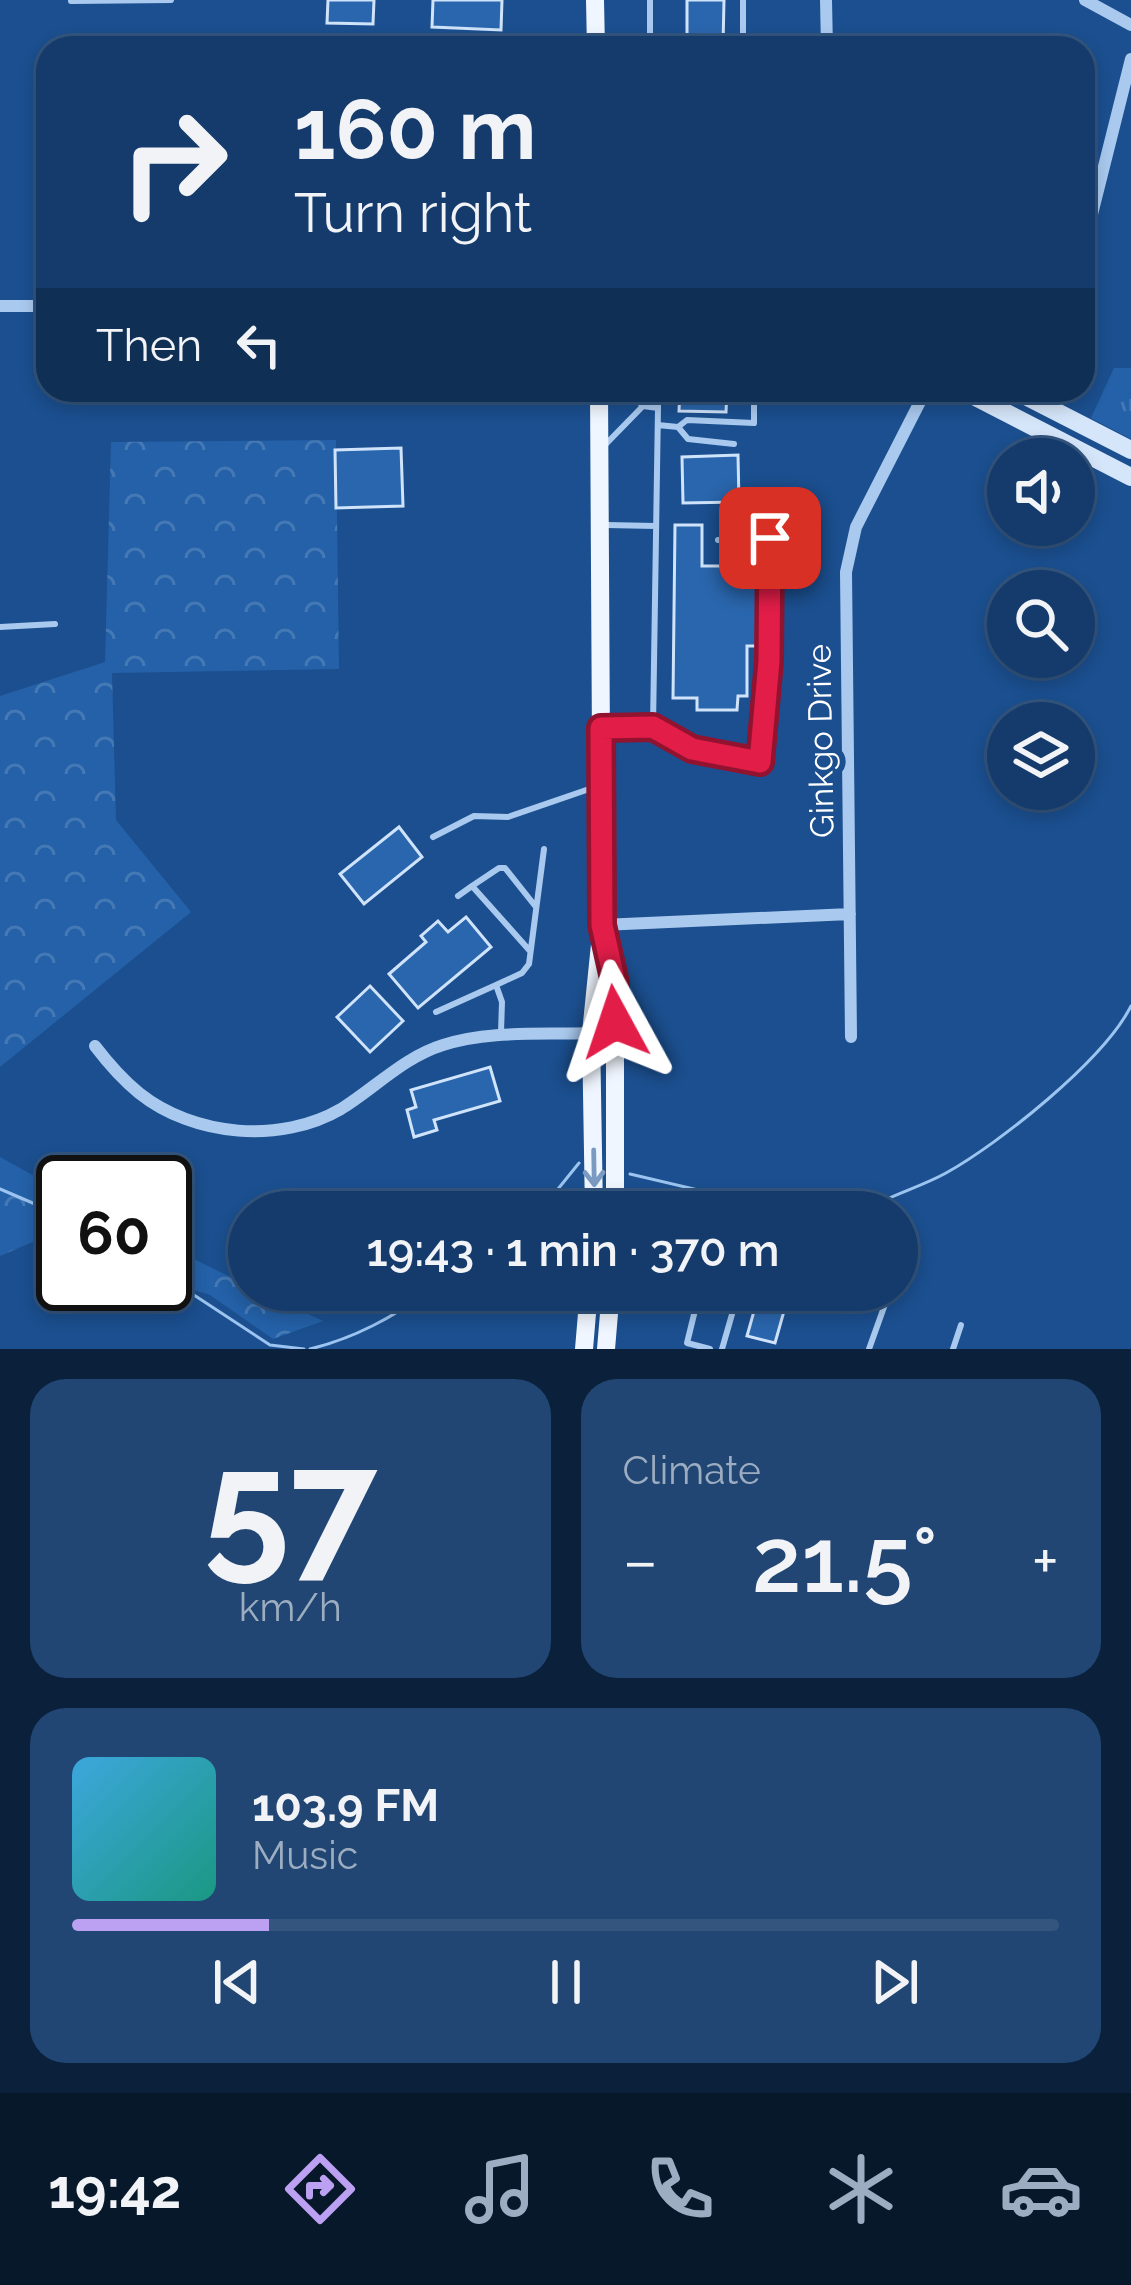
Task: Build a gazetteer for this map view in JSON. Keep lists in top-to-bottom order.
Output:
{
  "streets": {
    "street": ["Ginkgo Drive"]
  },
  "page": {
    "turn": ["160 m", "Turn right"],
    "then": "Then",
    "limit": "60",
    "trip": "19:43 · 1 min · 370 m",
    "tile": [
      ["57", "km/h"],
      "Climate"
    ],
    "heat": ["−", "21.5°", "+"],
    "song": ["103.9 FM", "Music"],
    "tabs": "19:42"
  }
}
